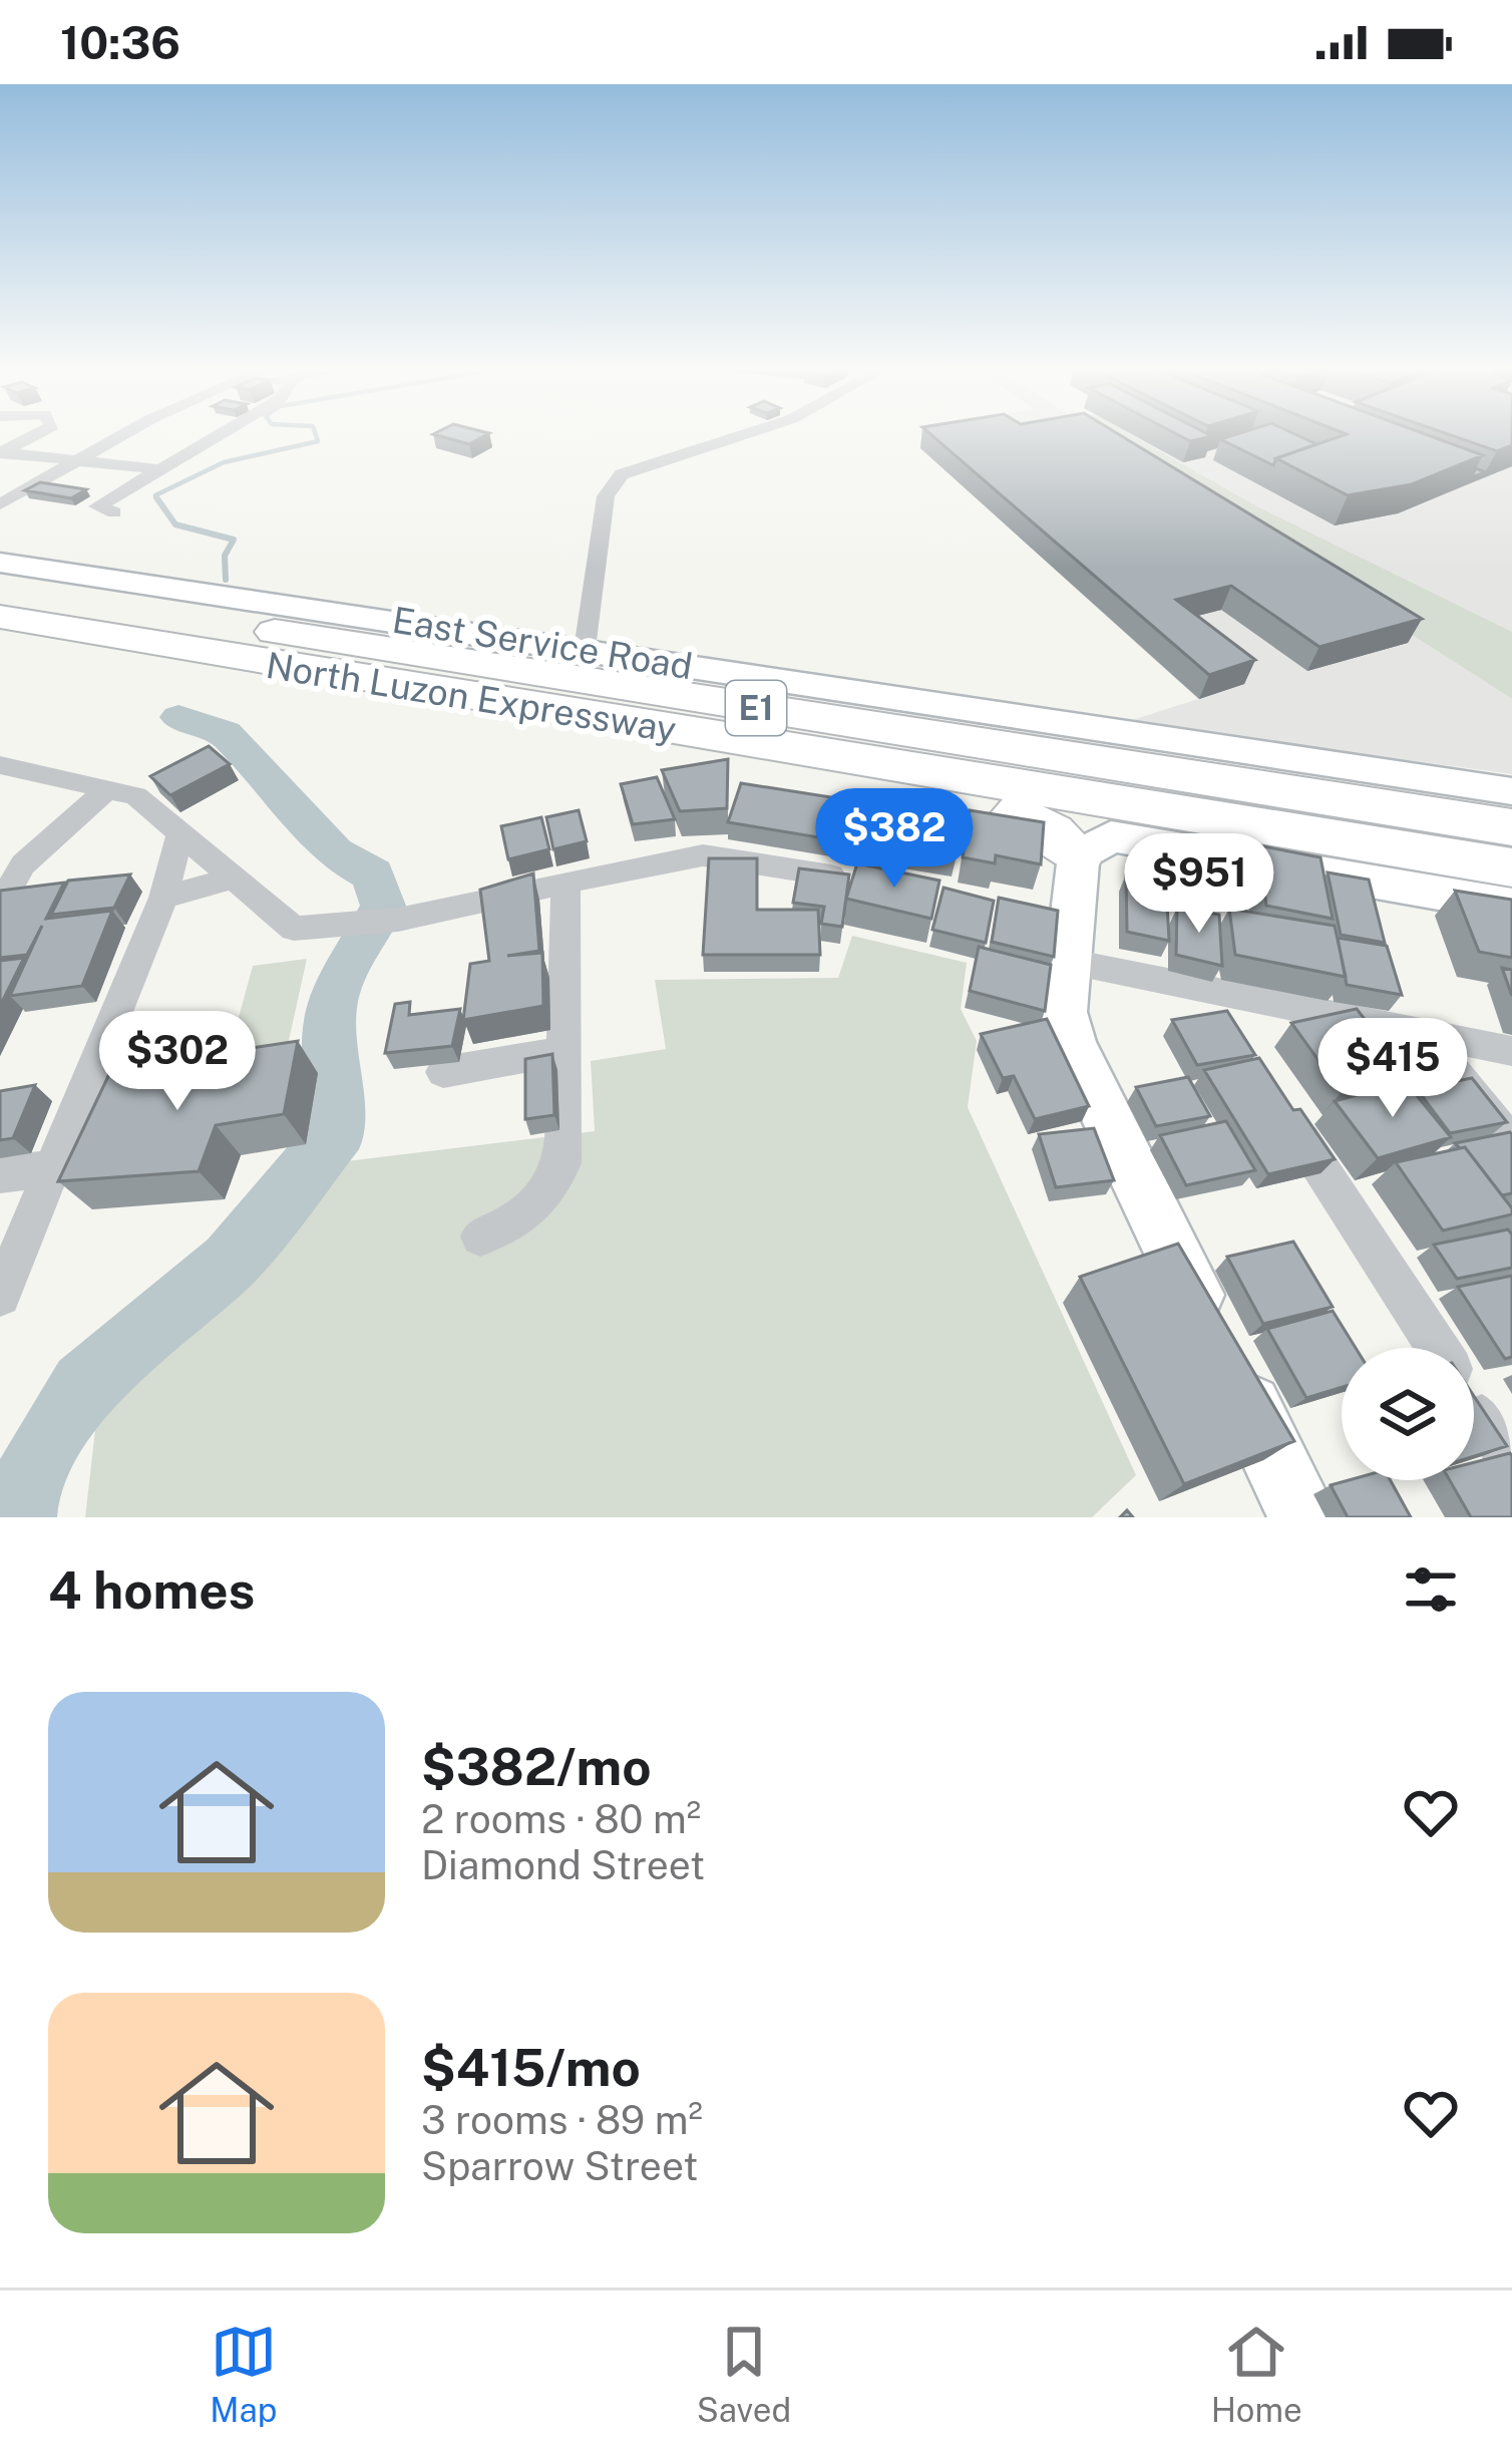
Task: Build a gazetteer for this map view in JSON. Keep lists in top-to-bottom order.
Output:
{
  "streets": {
    "highway": ["North Luzon Expressway", "E1"],
    "main road": ["East Service Road"]
  },
  "page": {
    "status": "10:36",
    "price": [
      "$382",
      "$951",
      "$302",
      "$415"
    ],
    "heading": "4 homes",
    "list": [
      {
        "name": "$382/mo",
        "note": "2 rooms · 80 m² · Diamond Street"
      },
      {
        "name": "$415/mo",
        "note": "3 rooms · 89 m² · Sparrow Street"
      }
    ],
    "tabs": ["Map", "Saved", "Home"]
  }
}
